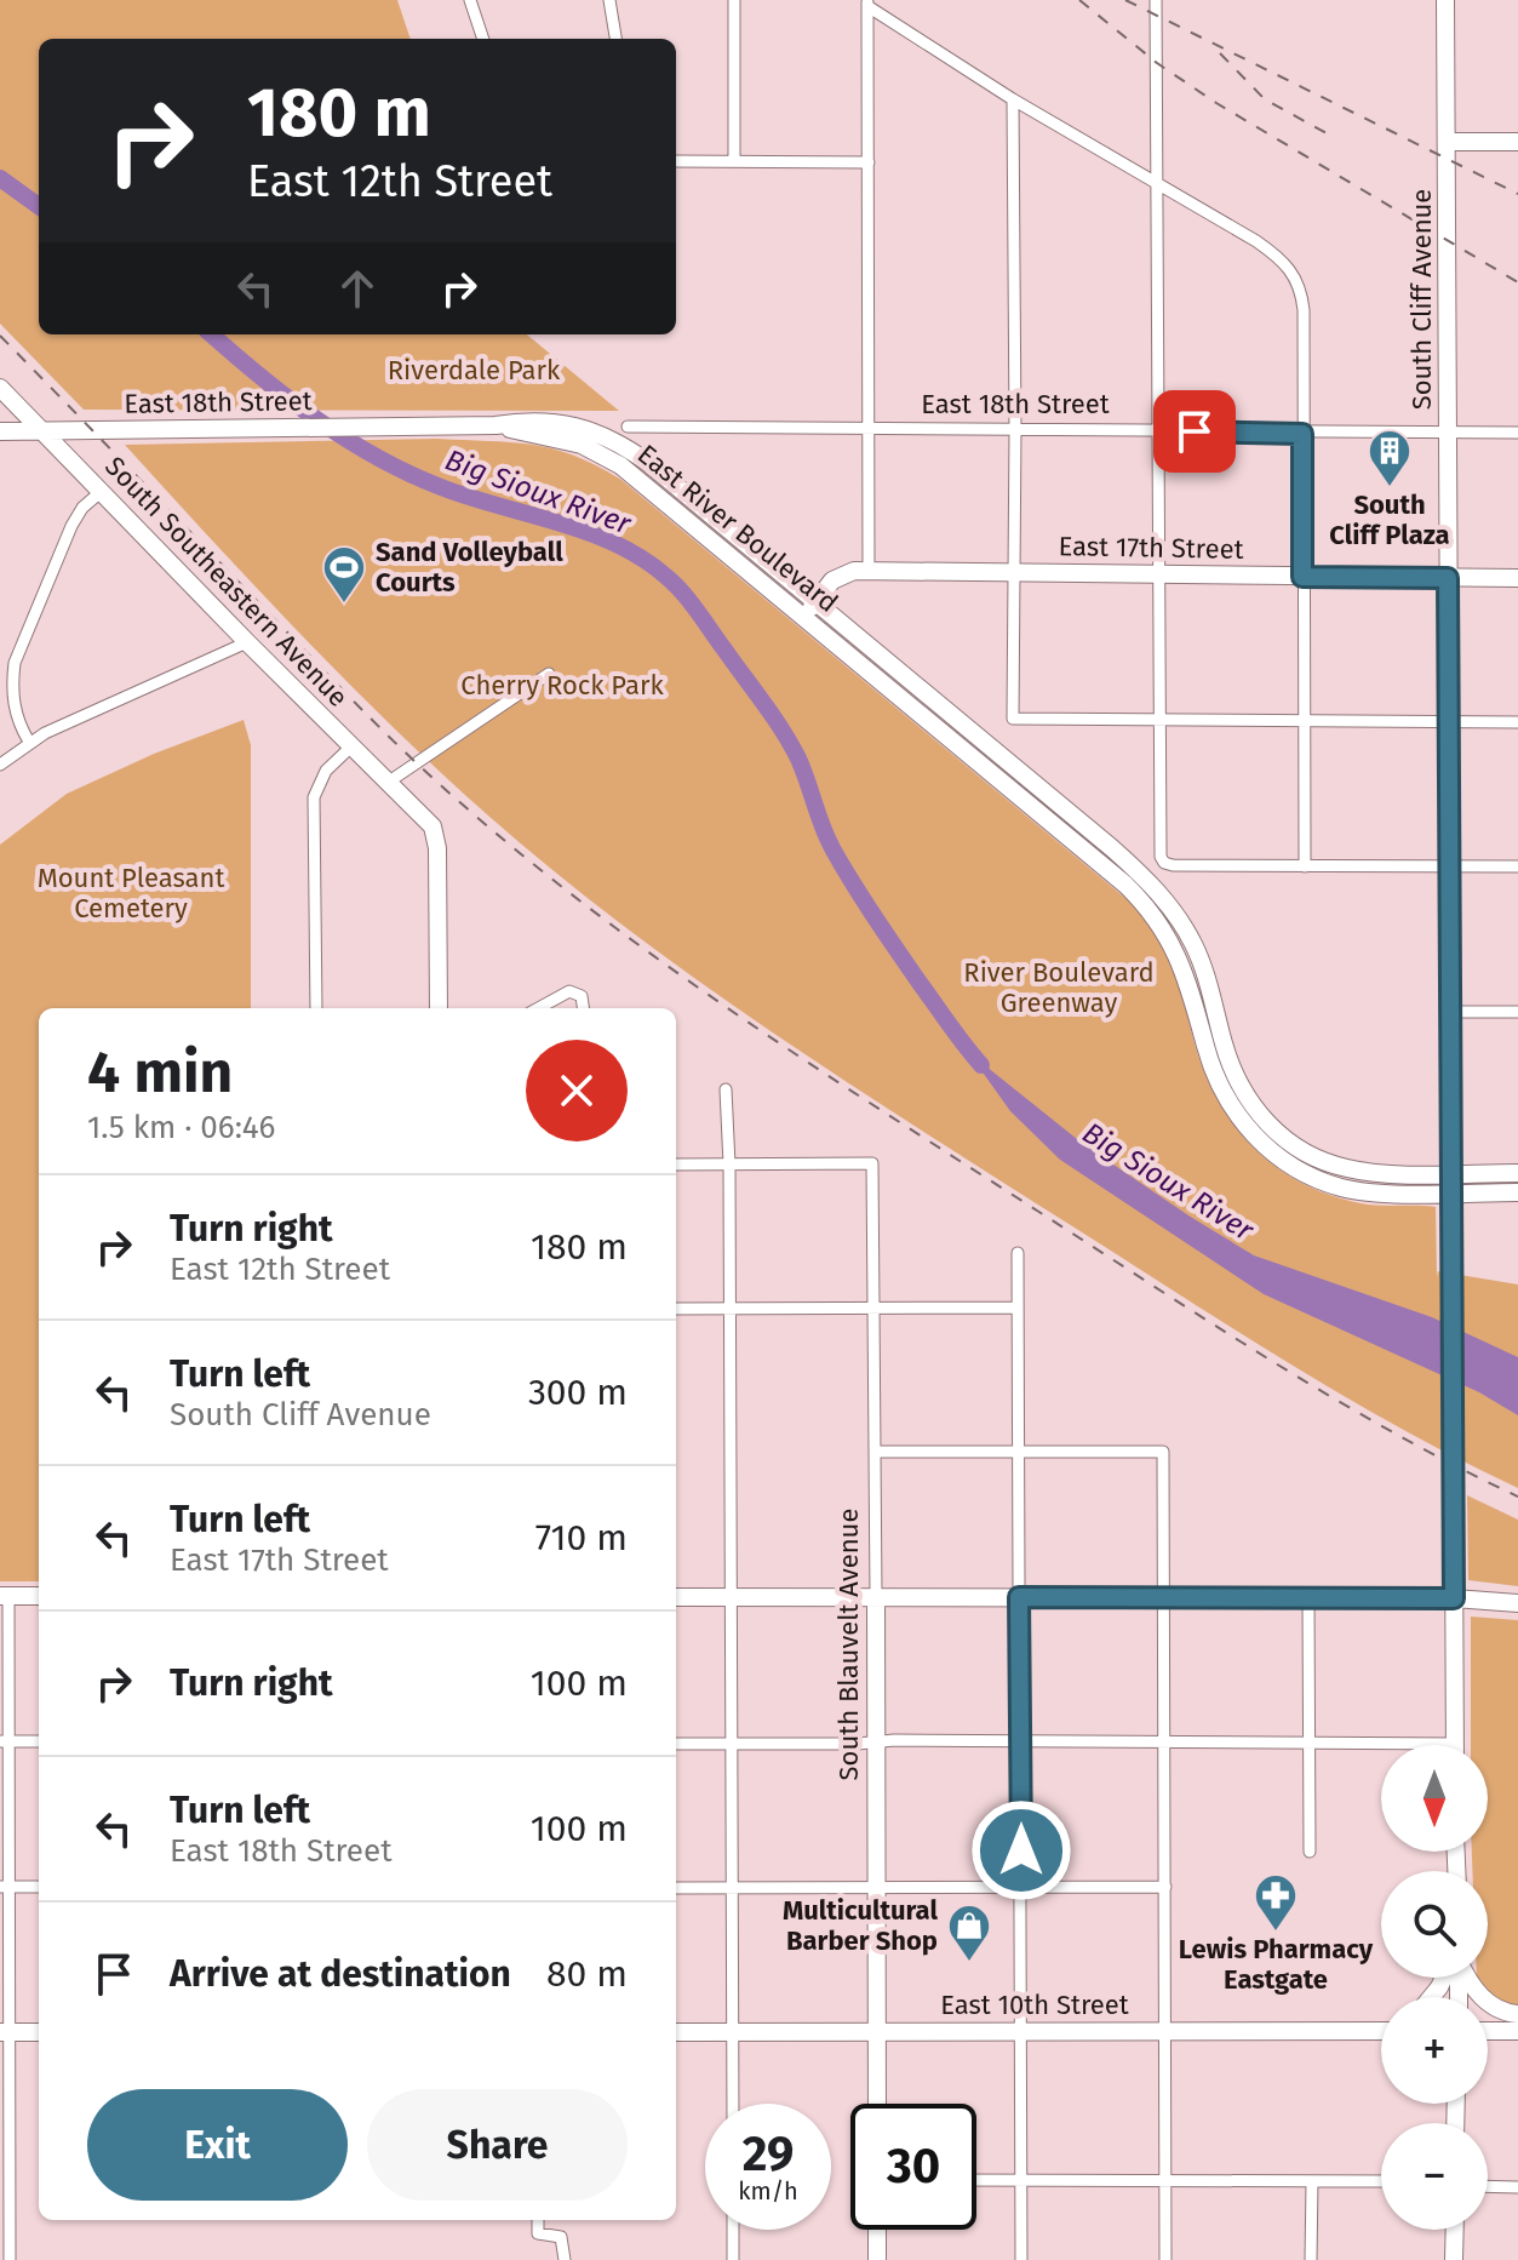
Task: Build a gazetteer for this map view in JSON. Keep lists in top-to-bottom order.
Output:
{
  "streets": {
    "main road": [
      "South Cliff Avenue",
      "East 18th Street",
      "East River Boulevard",
      "East 17th Street",
      "South Southeastern Avenue",
      "South Blauvelt Avenue",
      "East 10th Street"
    ]
  },
  "crossings": [
    ["South Cliff Avenue", "East 18th Street"],
    ["South Cliff Avenue", "East River Boulevard"],
    ["South Cliff Avenue", "East 17th Street"],
    ["East 18th Street", "East River Boulevard"],
    ["East 18th Street", "South Southeastern Avenue"],
    ["East River Boulevard", "East 17th Street"],
    ["South Blauvelt Avenue", "East 10th Street"]
  ],
  "water": ["Big Sioux River"],
  "parks": [
    "Riverdale Park",
    "Cherry Rock Park",
    "Mount Pleasant Cemetery",
    "River Boulevard Greenway"
  ],
  "places": {
    "building": ["South Cliff Plaza"],
    "sports": ["Sand Volleyball Courts"],
    "pharmacy": ["Lewis Pharmacy Eastgate"],
    "shop": ["Multicultural Barber Shop"]
  },
  "north": "bottom",
  "page": {
    "turn": ["180 m", "East 12th Street"],
    "heading": ["4 min", "1.5 km · 06:46"],
    "list": [
      {
        "name": "Turn right",
        "note": "East 12th Street",
        "value": "180 m"
      },
      {
        "name": "Turn left",
        "note": "South Cliff Avenue",
        "value": "300 m"
      },
      {
        "name": "Turn left",
        "note": "East 17th Street",
        "value": "710 m"
      },
      {
        "name": "Turn right",
        "value": "100 m"
      },
      {
        "name": "Turn left",
        "note": "East 18th Street",
        "value": "100 m"
      },
      {
        "name": "Arrive at destination",
        "value": "80 m"
      }
    ],
    "map_buttons": ["+", "−"],
    "buttons": ["Exit", "Share"],
    "speed": "29 km/h",
    "limit": "30"
  }
}
